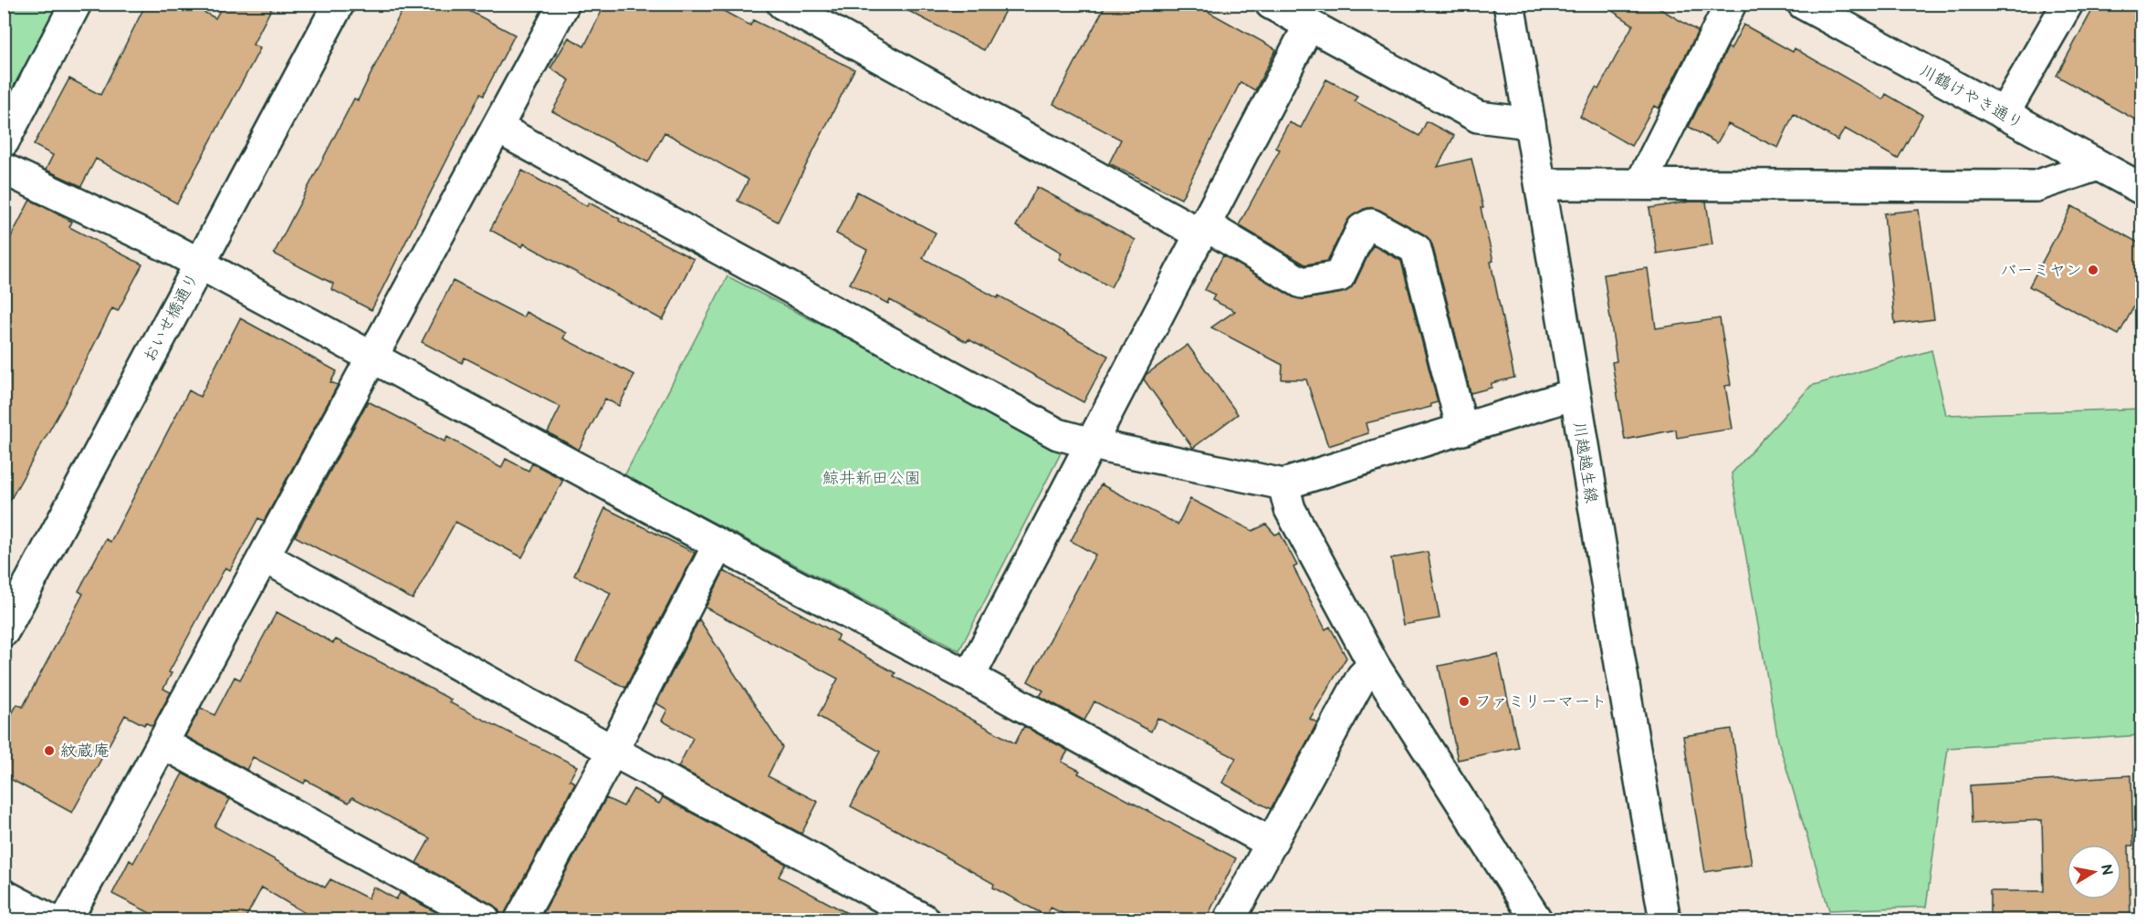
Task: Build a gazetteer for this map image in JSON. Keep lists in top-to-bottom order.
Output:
{
  "streets": {
    "street": ["川鶴けやき通り", "おいせ橋通り", "川越越生線"]
  },
  "parks": ["鯨井新田公園"],
  "places": ["バーミヤン", "ファミリーマート", "紋蔵庵"],
  "north": "right"
}
